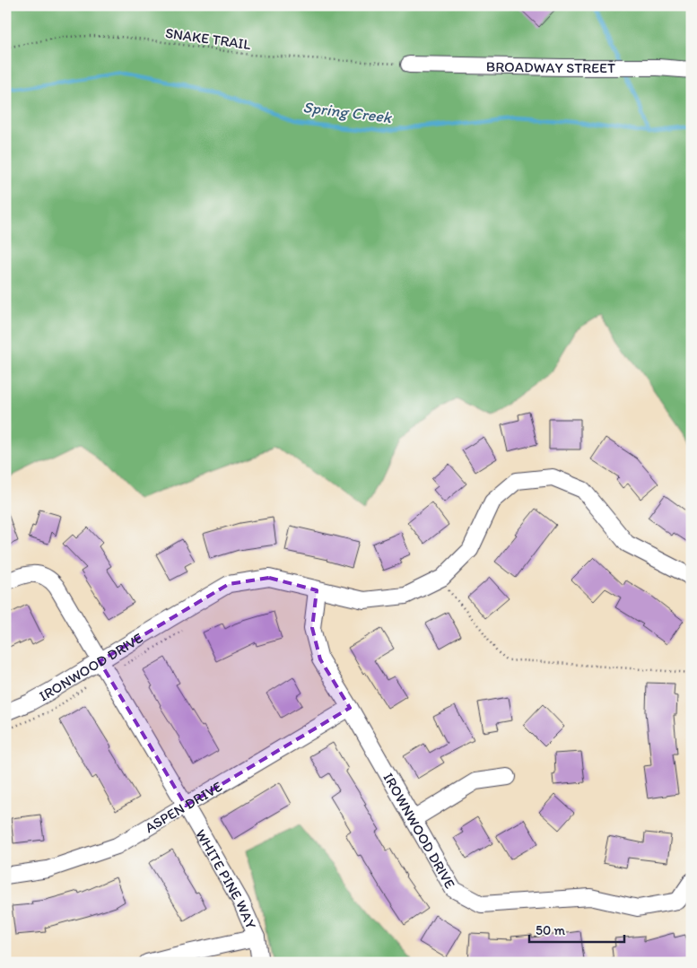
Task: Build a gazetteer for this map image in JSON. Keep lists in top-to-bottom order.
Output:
{
  "streets": {
    "street": [
      "BROADWAY STREET",
      "IRONWOOD DRIVE",
      "ASPEN DRIVE",
      "IROWNWOOD DRIVE",
      "WHITE PINE WAY"
    ],
    "path": ["SNAKE TRAIL"]
  },
  "crossings": [
    ["SNAKE TRAIL", "BROADWAY STREET"],
    ["IRONWOOD DRIVE", "IROWNWOOD DRIVE"],
    ["IRONWOOD DRIVE", "WHITE PINE WAY"],
    ["ASPEN DRIVE", "IROWNWOOD DRIVE"],
    ["ASPEN DRIVE", "WHITE PINE WAY"]
  ],
  "water": ["Spring Creek"],
  "scale_bar": "50 m"
}
